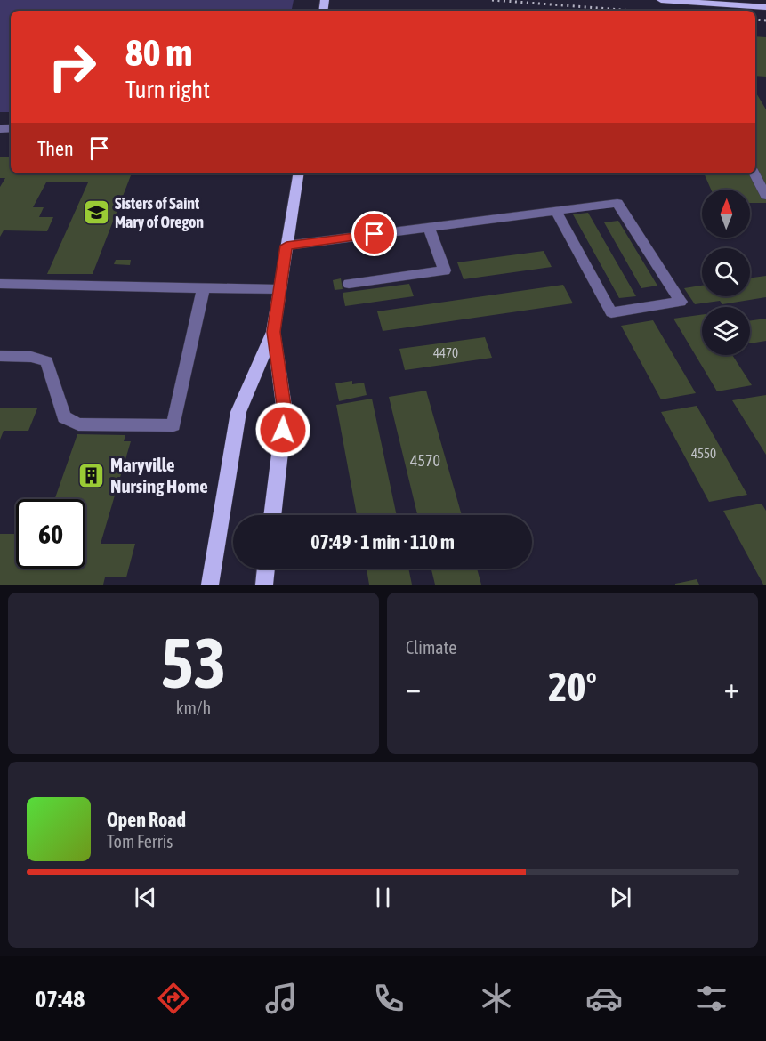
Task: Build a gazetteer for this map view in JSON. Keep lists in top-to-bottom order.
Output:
{
  "places": {
    "school or university": ["Sisters of Saint Mary of Oregon"],
    "building": ["Maryville Nursing Home"]
  },
  "house_numbers": ["4470", "4550", "4570"],
  "north": "top",
  "page": {
    "turn": ["80 m", "Turn right"],
    "then": "Then",
    "limit": "60",
    "trip": "07:49 · 1 min · 110 m",
    "tile": [
      ["53", "km/h"],
      "Climate"
    ],
    "heat": ["−", "20°", "+"],
    "song": ["Open Road", "Tom Ferris"],
    "tabs": "07:48"
  }
}
